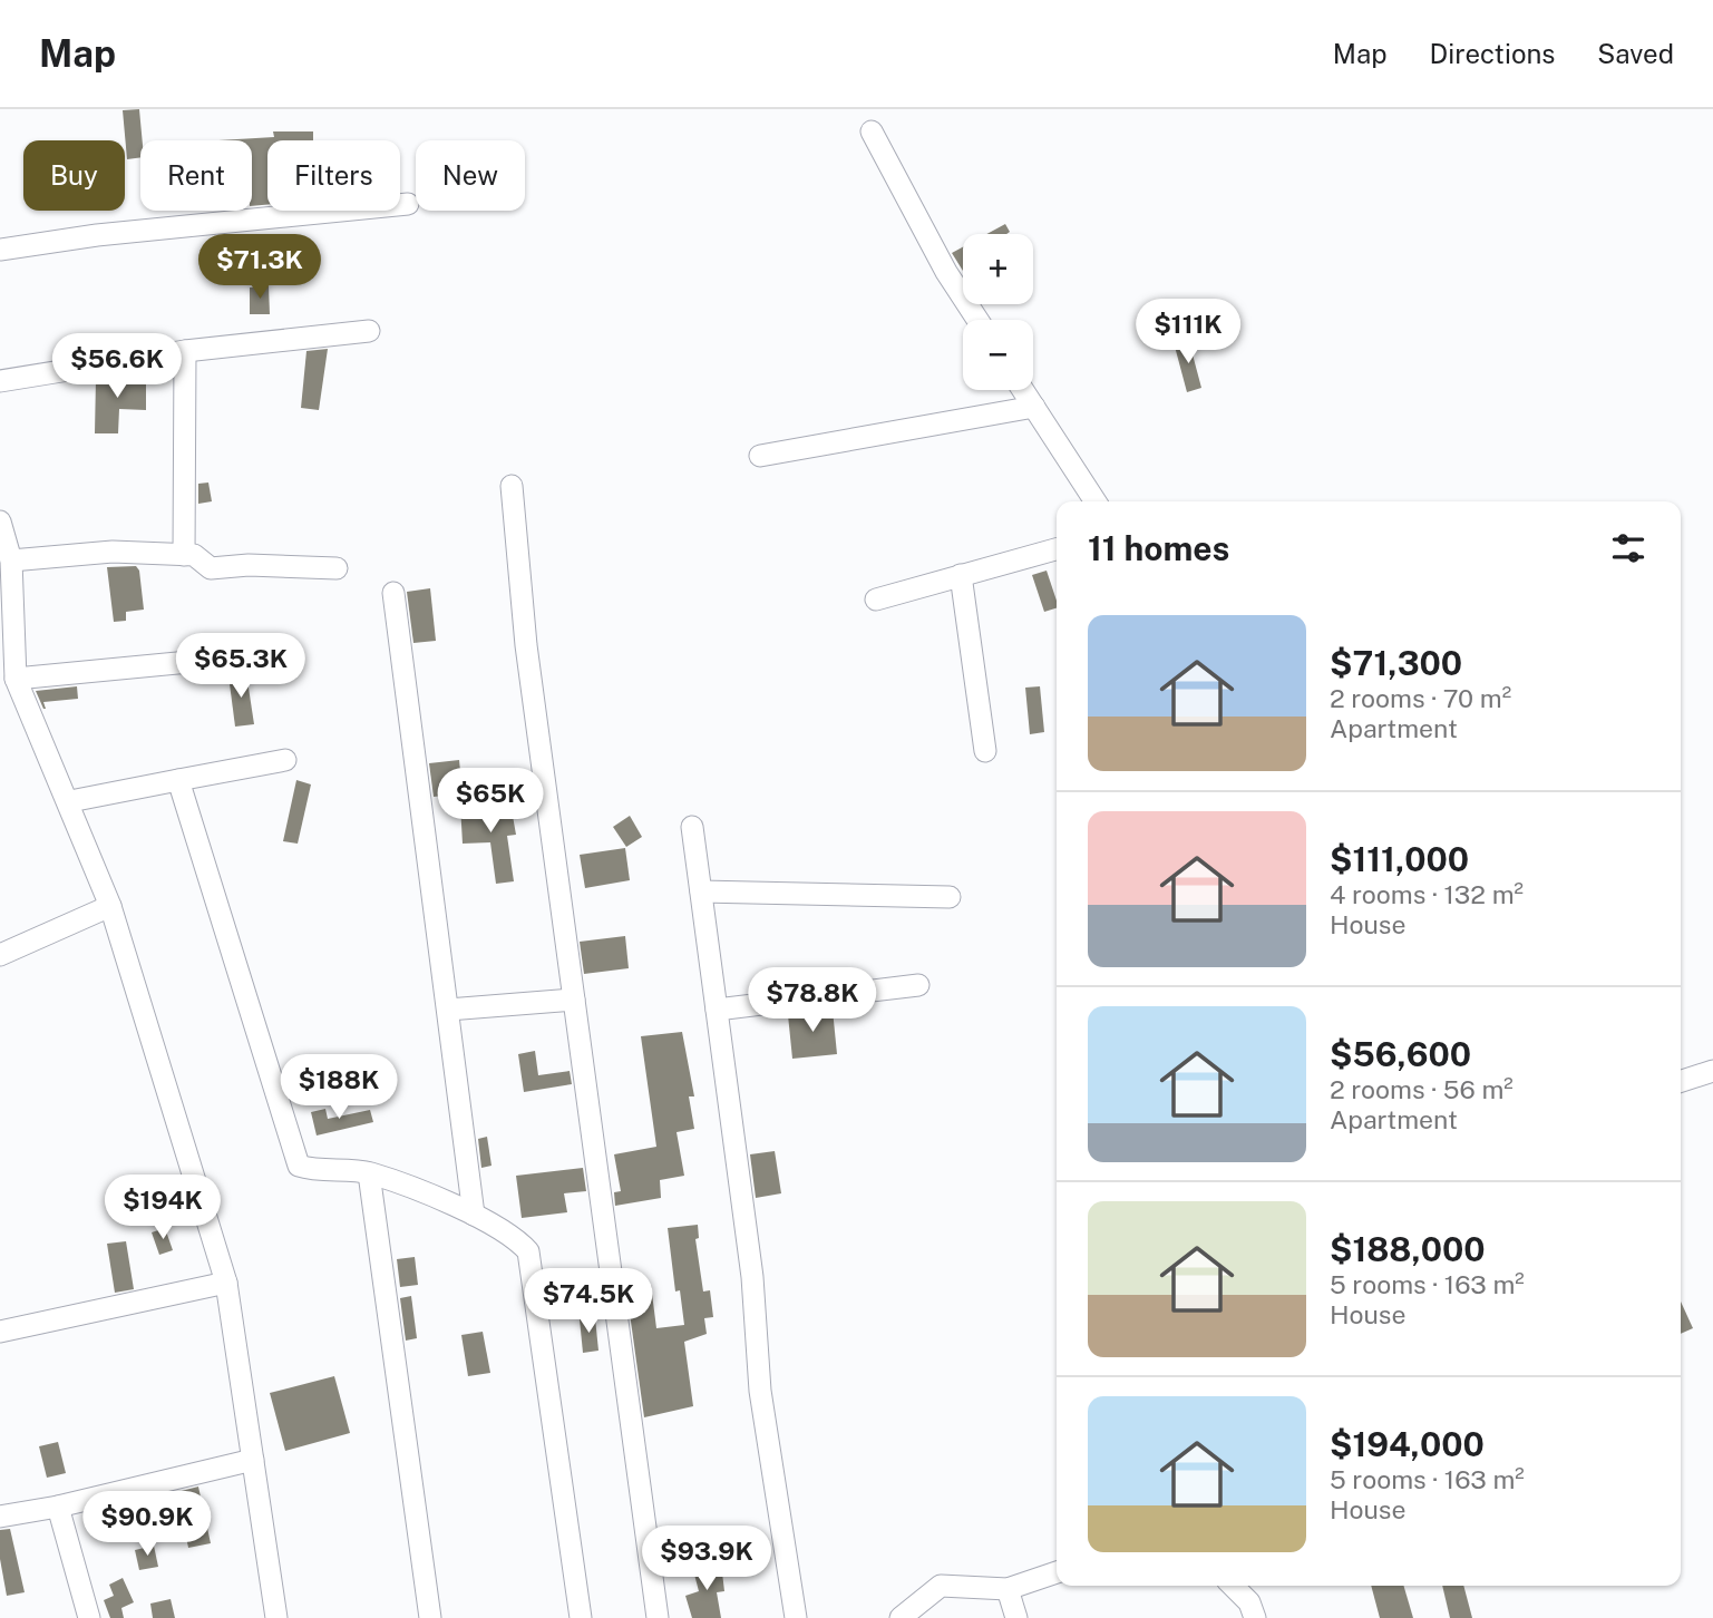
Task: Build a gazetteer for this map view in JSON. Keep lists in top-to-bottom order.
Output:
{
  "page": {
    "header": "Map",
    "nav": ["Map", "Directions", "Saved"],
    "chip": [
      "Buy",
      "Rent",
      "Filters",
      "New"
    ],
    "map_buttons": ["+", "−"],
    "price": [
      "$71.3K",
      "$111K",
      "$56.6K",
      "$65.3K",
      "$65K",
      "$78.8K",
      "$188K",
      "$194K",
      "$74.5K",
      "$90.9K",
      "$93.9K"
    ],
    "heading": "11 homes",
    "list": [
      {
        "name": "$71,300",
        "note": "2 rooms · 70 m² · Apartment"
      },
      {
        "name": "$111,000",
        "note": "4 rooms · 132 m² · House"
      },
      {
        "name": "$56,600",
        "note": "2 rooms · 56 m² · Apartment"
      },
      {
        "name": "$188,000",
        "note": "5 rooms · 163 m² · House"
      },
      {
        "name": "$194,000",
        "note": "5 rooms · 163 m² · House"
      }
    ]
  }
}
